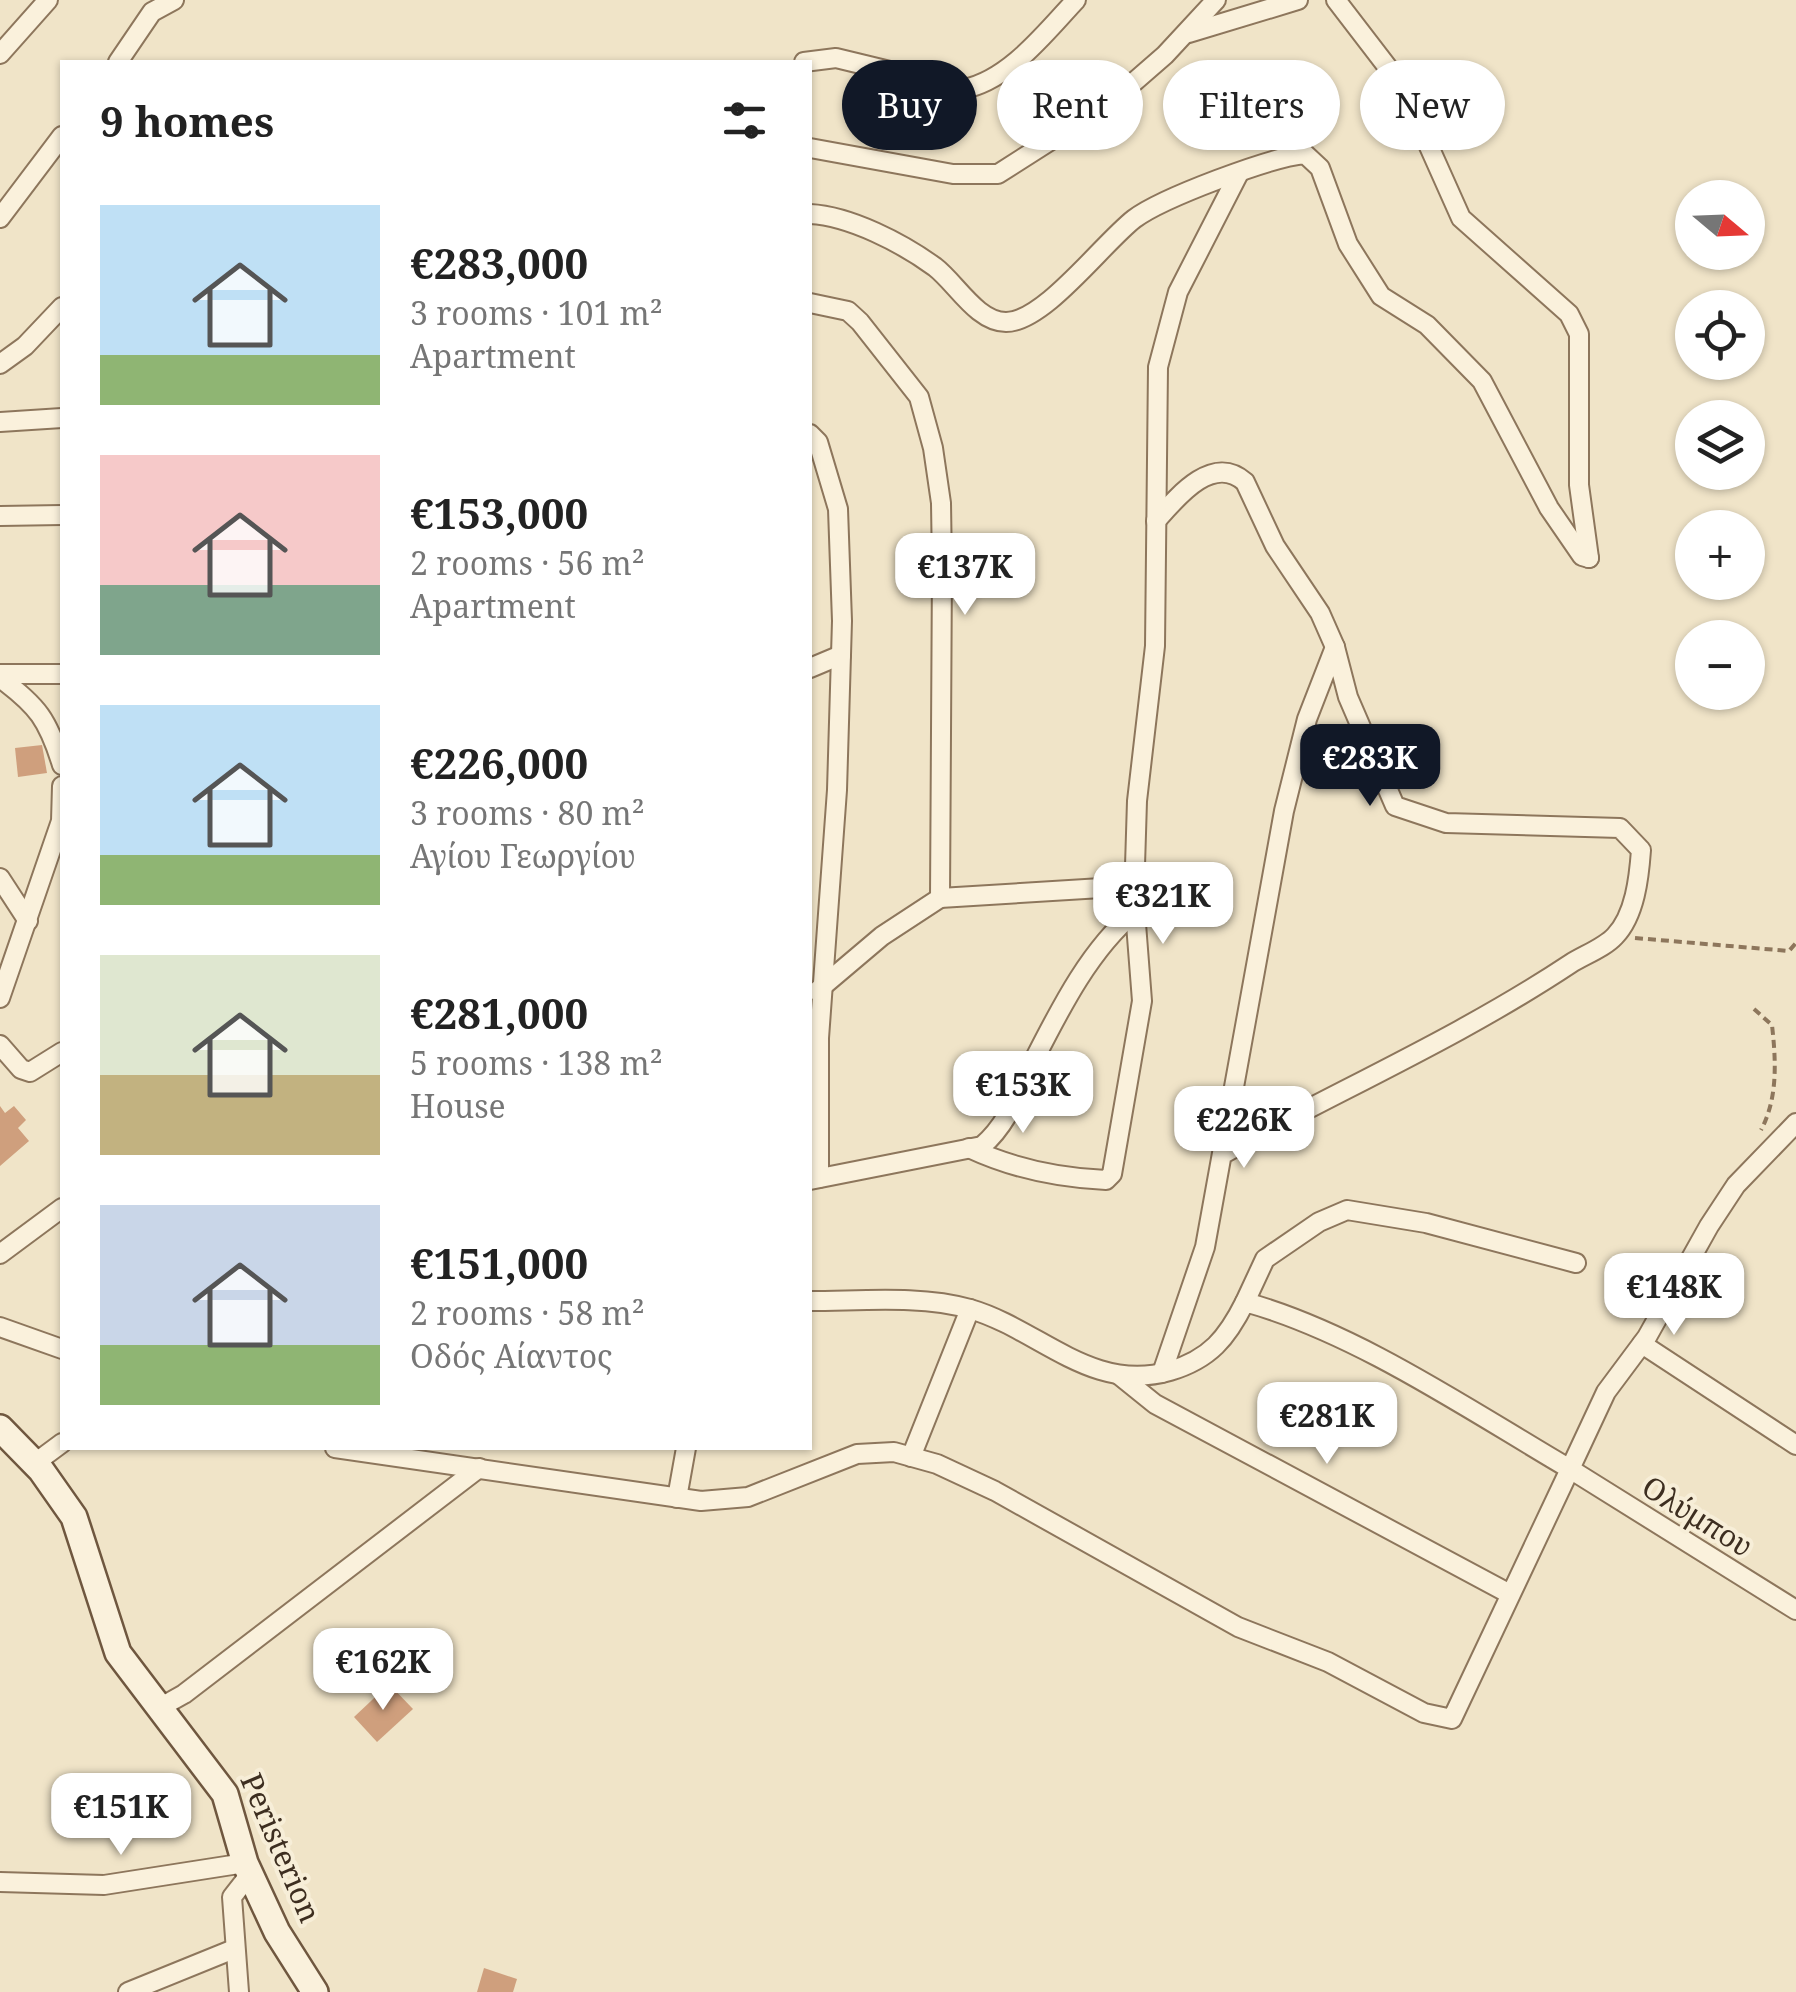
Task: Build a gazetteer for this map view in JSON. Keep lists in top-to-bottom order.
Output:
{
  "streets": {
    "street": ["Ολύμπου", "Peristerion"]
  },
  "north": "right",
  "page": {
    "chip": [
      "Buy",
      "Rent",
      "Filters",
      "New"
    ],
    "heading": "9 homes",
    "map_buttons": ["+", "−"],
    "list": [
      {
        "name": "€283,000",
        "note": "3 rooms · 101 m² · Apartment"
      },
      {
        "name": "€153,000",
        "note": "2 rooms · 56 m² · Apartment"
      },
      {
        "name": "€226,000",
        "note": "3 rooms · 80 m² · Αγίου Γεωργίου"
      },
      {
        "name": "€281,000",
        "note": "5 rooms · 138 m² · House"
      },
      {
        "name": "€151,000",
        "note": "2 rooms · 58 m² · Οδός Αίαντος"
      }
    ],
    "price": [
      "€137K",
      "€283K",
      "€321K",
      "€153K",
      "€226K",
      "€148K",
      "€281K",
      "€162K",
      "€151K"
    ]
  }
}
